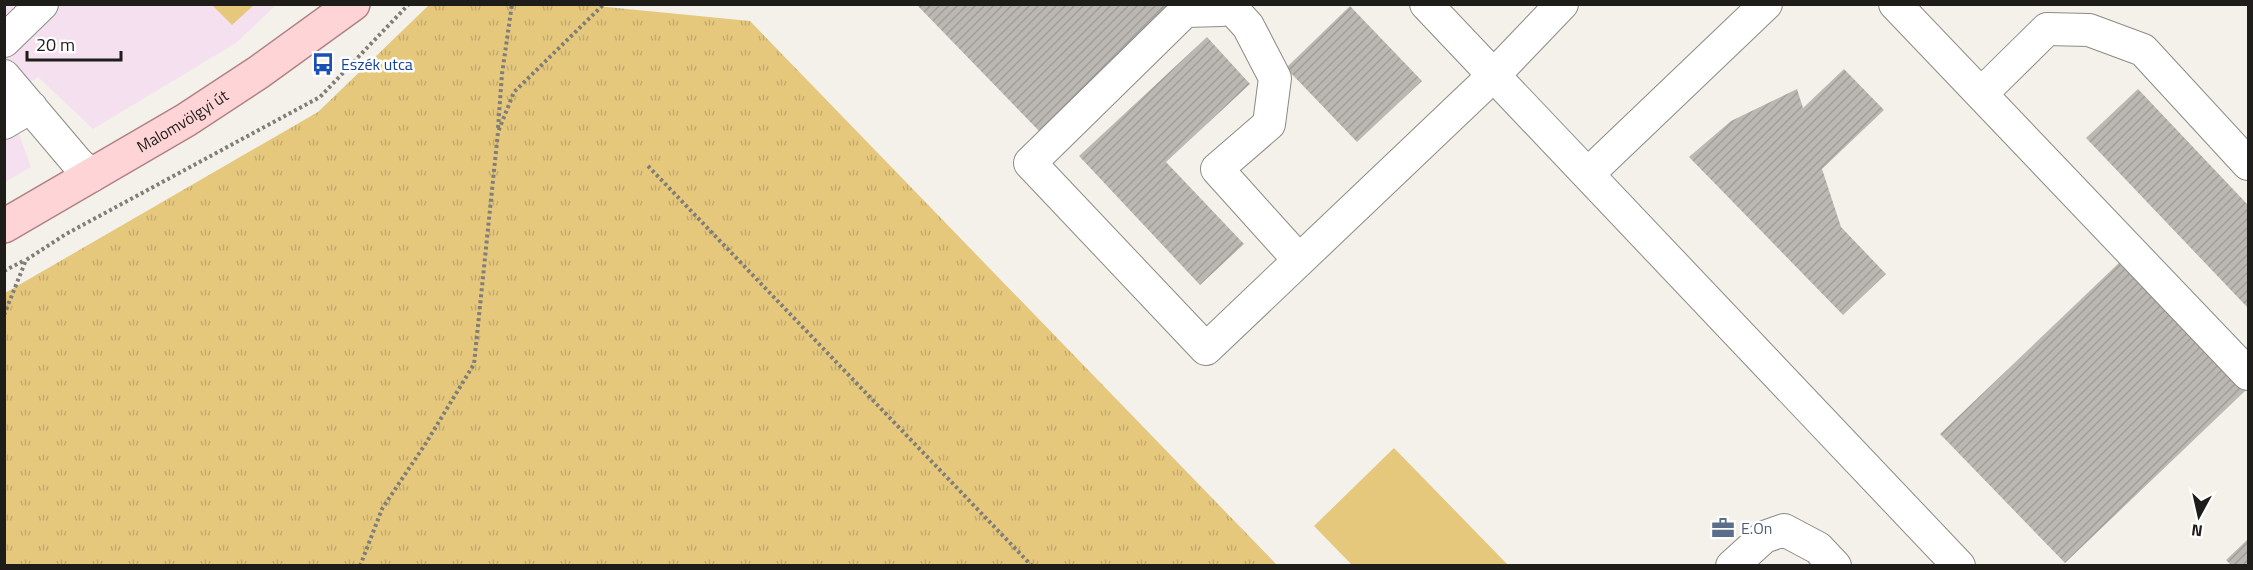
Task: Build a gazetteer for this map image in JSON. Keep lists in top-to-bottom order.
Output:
{
  "streets": {
    "main road": ["Malomvölgyi út"]
  },
  "places": {
    "bus stop": ["Eszék utca"],
    "office": ["E.On"]
  },
  "scale_bar": "20 m",
  "north": "bottom"
}
